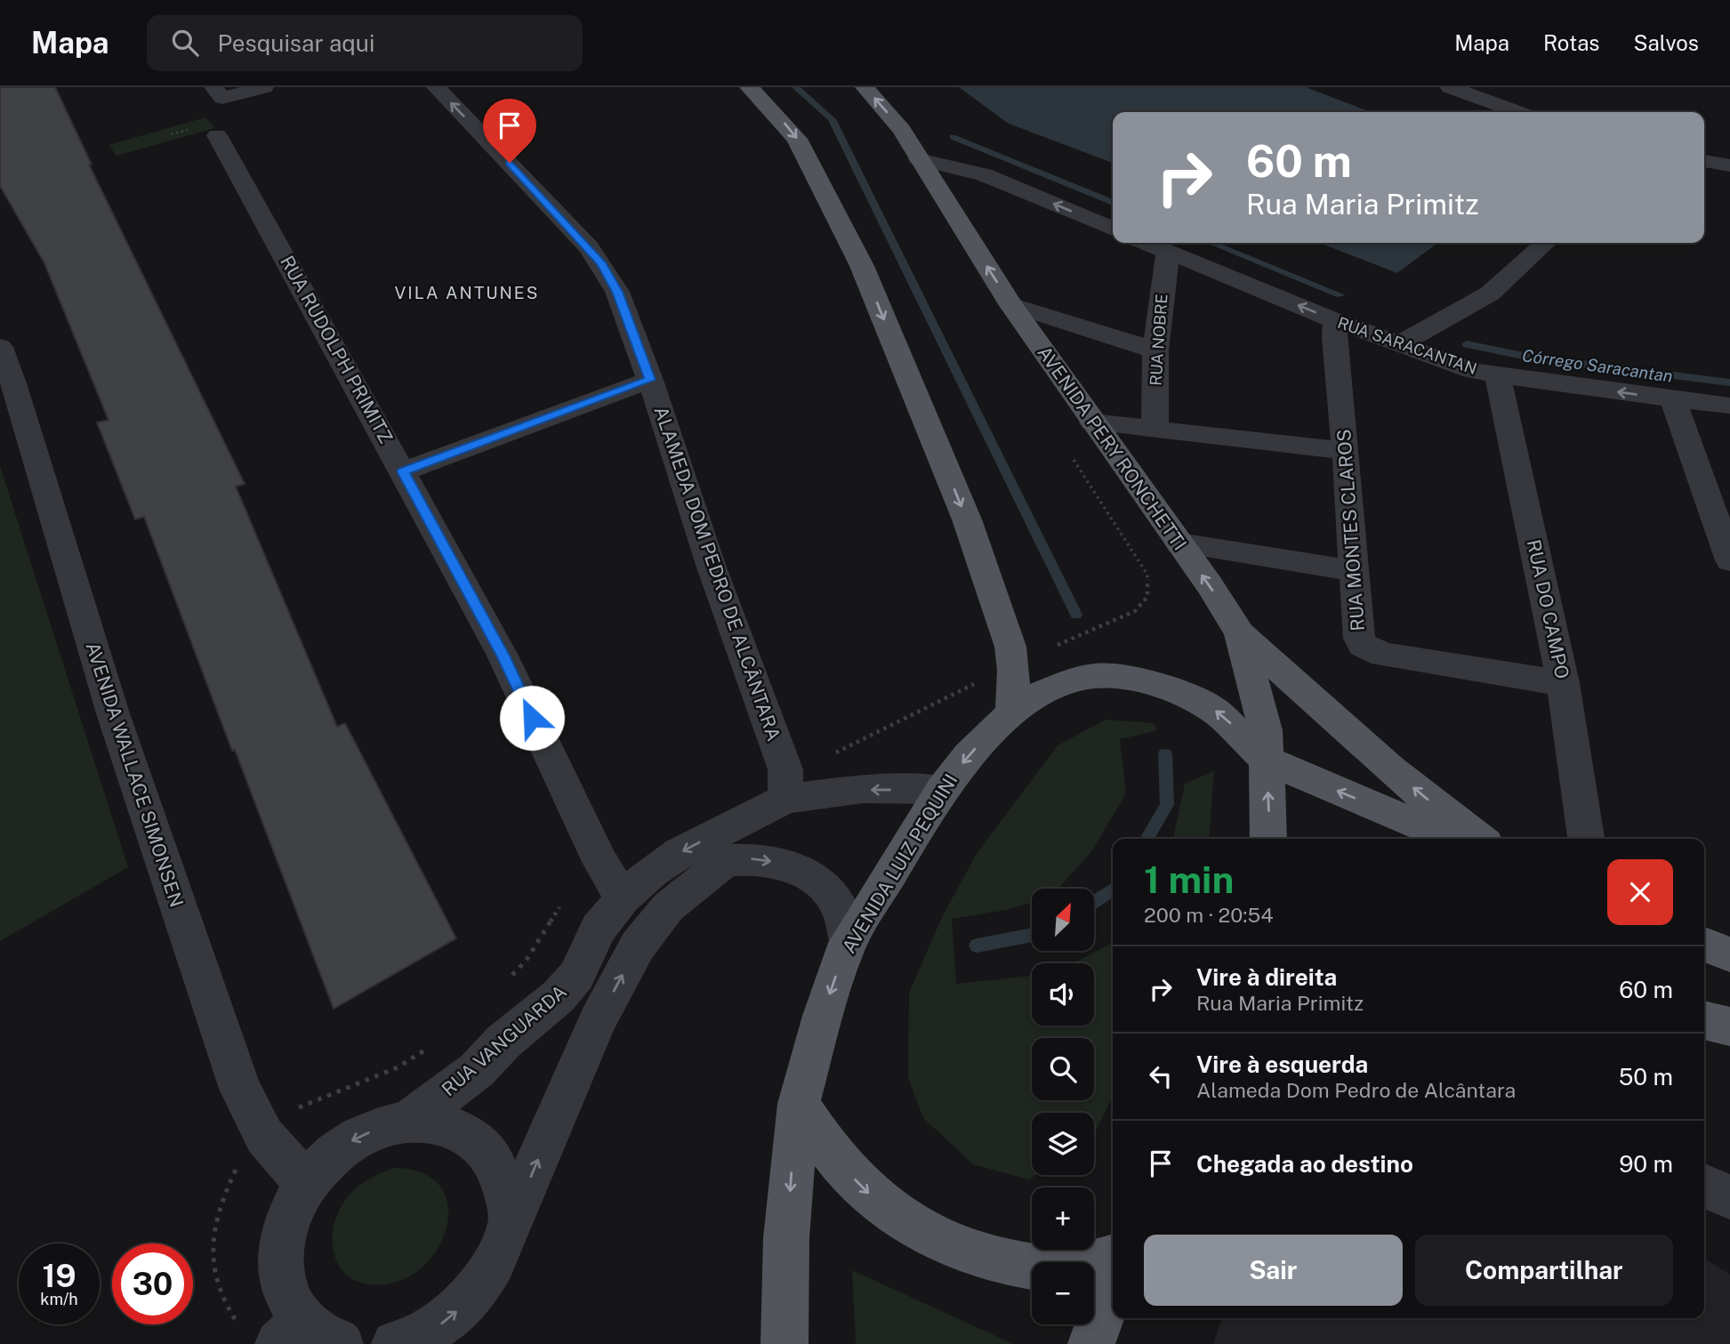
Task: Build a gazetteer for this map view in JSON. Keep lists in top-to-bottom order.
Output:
{
  "streets": {
    "main road": ["AVENIDA PERY RONCHETTI", "AVENIDA LUIZ PEQUINI"],
    "street": [
      "RUA NOBRE",
      "RUA SARACANTAN",
      "RUA RUDOLPH PRIMITZ",
      "RUA MONTES CLAROS",
      "ALAMEDA DOM PEDRO DE ALCÂNTARA",
      "RUA DO CAMPO",
      "AVENIDA WALLACE SIMONSEN",
      "RUA VANGUARDA"
    ]
  },
  "crossings": [
    ["RUA NOBRE", "RUA SARACANTAN"],
    ["RUA SARACANTAN", "RUA MONTES CLAROS"],
    ["RUA SARACANTAN", "RUA DO CAMPO"],
    ["RUA RUDOLPH PRIMITZ", "RUA VANGUARDA"],
    ["AVENIDA PERY RONCHETTI", "AVENIDA LUIZ PEQUINI"],
    ["RUA MONTES CLAROS", "RUA DO CAMPO"],
    ["ALAMEDA DOM PEDRO DE ALCÂNTARA", "RUA VANGUARDA"],
    ["AVENIDA LUIZ PEQUINI", "RUA VANGUARDA"]
  ],
  "one_way": ["ALAMEDA DOM PEDRO DE ALCÂNTARA", "RUA VANGUARDA"],
  "districts": ["VILA ANTUNES"],
  "water": ["Córrego Saracantan"],
  "north": "top right",
  "page": {
    "header": "Mapa",
    "search": "Pesquisar aqui",
    "nav": ["Mapa", "Rotas", "Salvos"],
    "turn": ["60 m", "Rua Maria Primitz"],
    "heading": ["1 min", "200 m · 20:54"],
    "map_buttons": ["+", "−"],
    "list": [
      {
        "name": "Vire à direita",
        "note": "Rua Maria Primitz",
        "value": "60 m"
      },
      {
        "name": "Vire à esquerda",
        "note": "Alameda Dom Pedro de Alcântara",
        "value": "50 m"
      },
      {
        "name": "Chegada ao destino",
        "value": "90 m"
      }
    ],
    "buttons": ["Sair", "Compartilhar"],
    "speed": "19 km/h",
    "limit": "30"
  }
}
